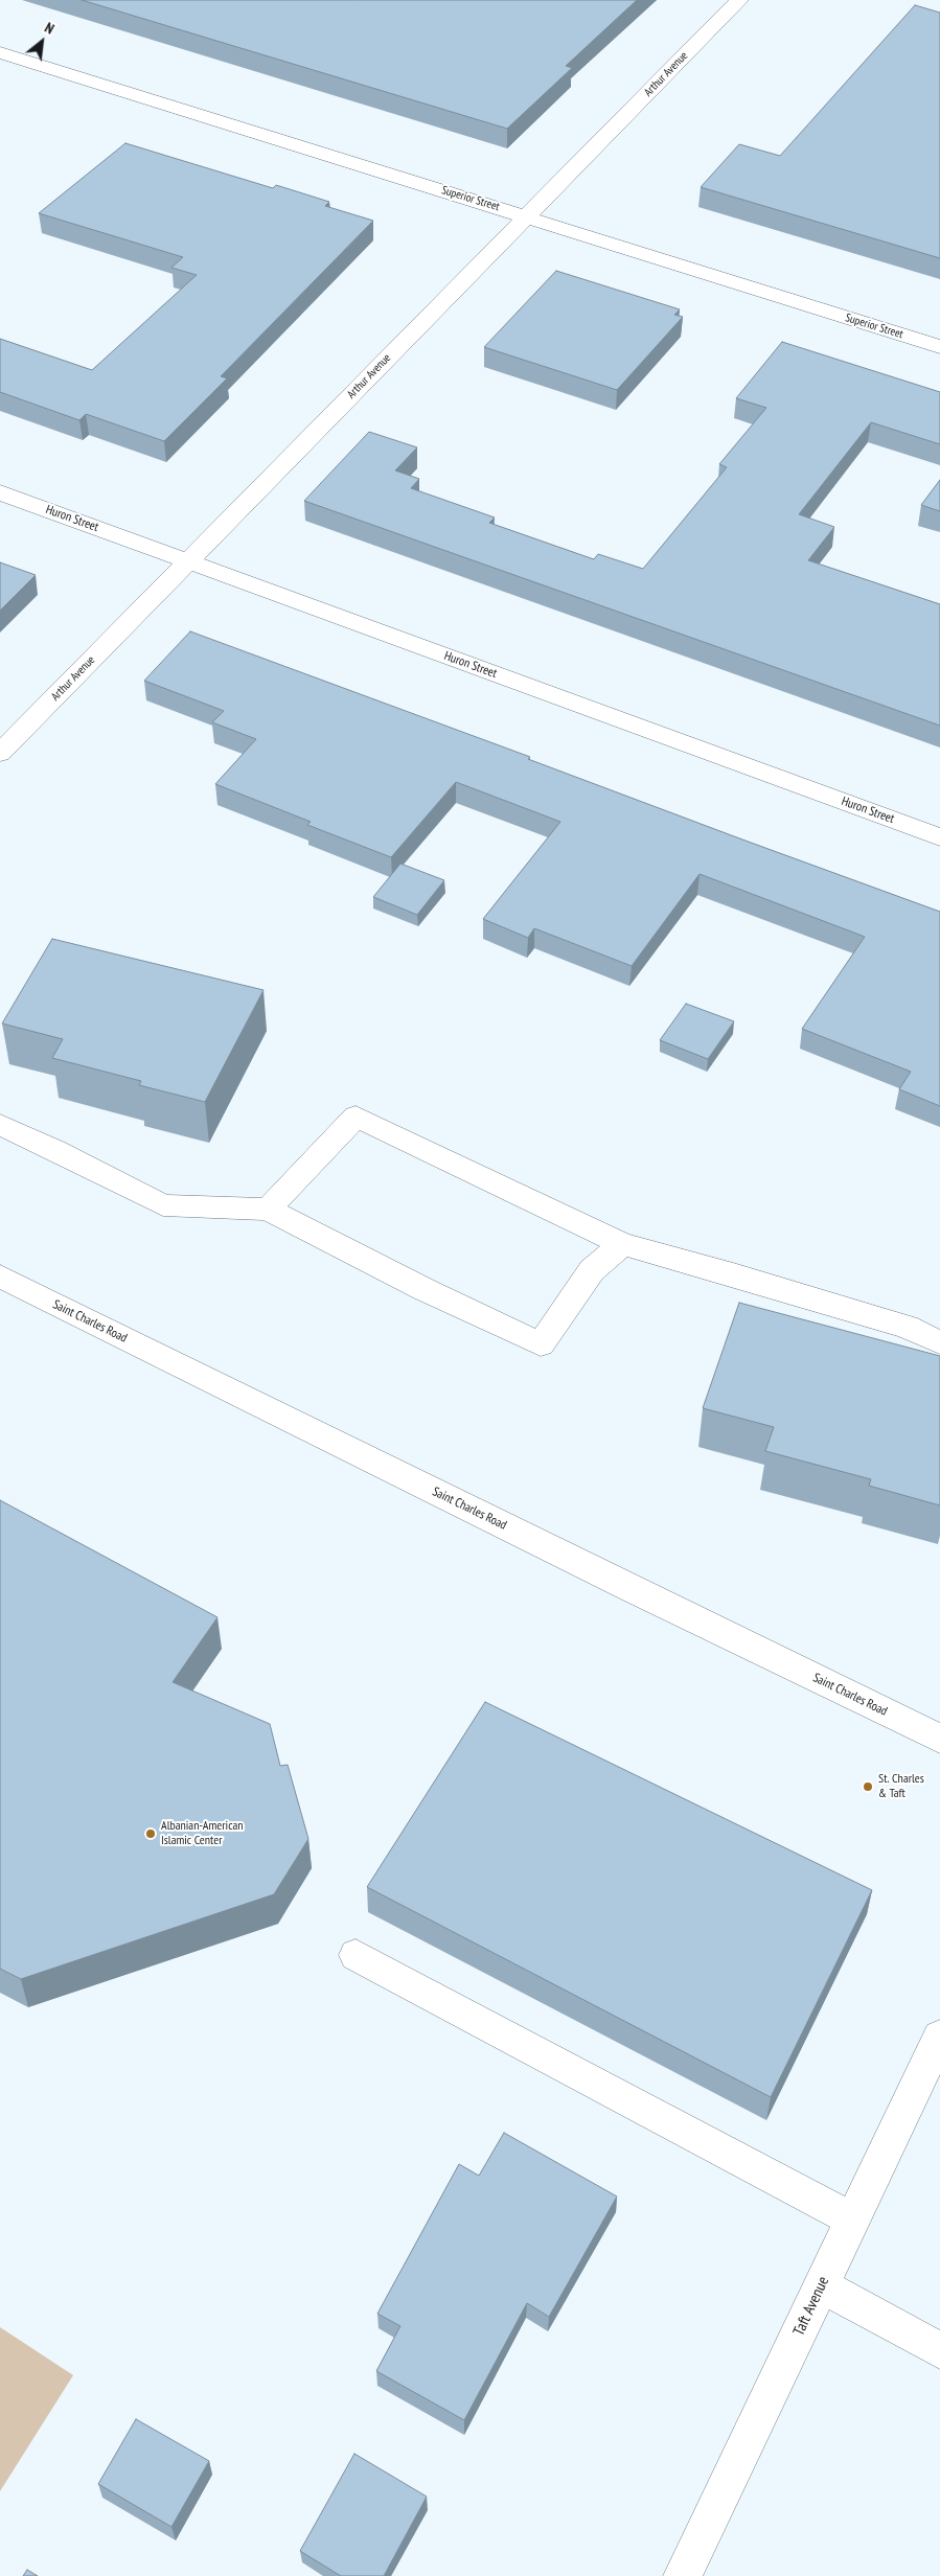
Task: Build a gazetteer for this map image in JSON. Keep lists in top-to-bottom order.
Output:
{
  "streets": {
    "street": [
      "Arthur Avenue",
      "Superior Street",
      "Huron Street",
      "Saint Charles Road",
      "Taft Avenue"
    ]
  },
  "crossings": [
    ["Arthur Avenue", "Superior Street"],
    ["Arthur Avenue", "Huron Street"]
  ],
  "places": ["St. Charles & Taft", "Albanian-American Islamic Center"],
  "north": "top right"
}
